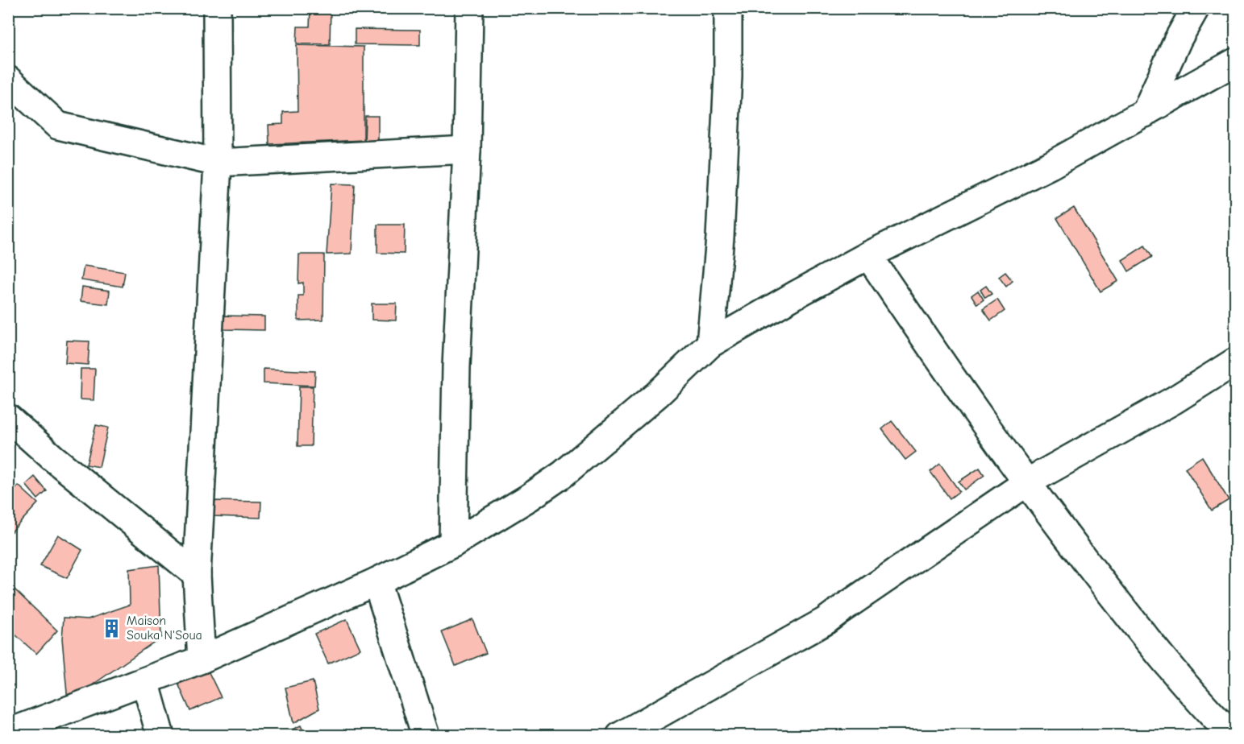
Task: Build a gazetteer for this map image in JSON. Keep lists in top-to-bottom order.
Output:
{
  "places": {
    "building": ["Maison Souka N'Soua"]
  }
}
